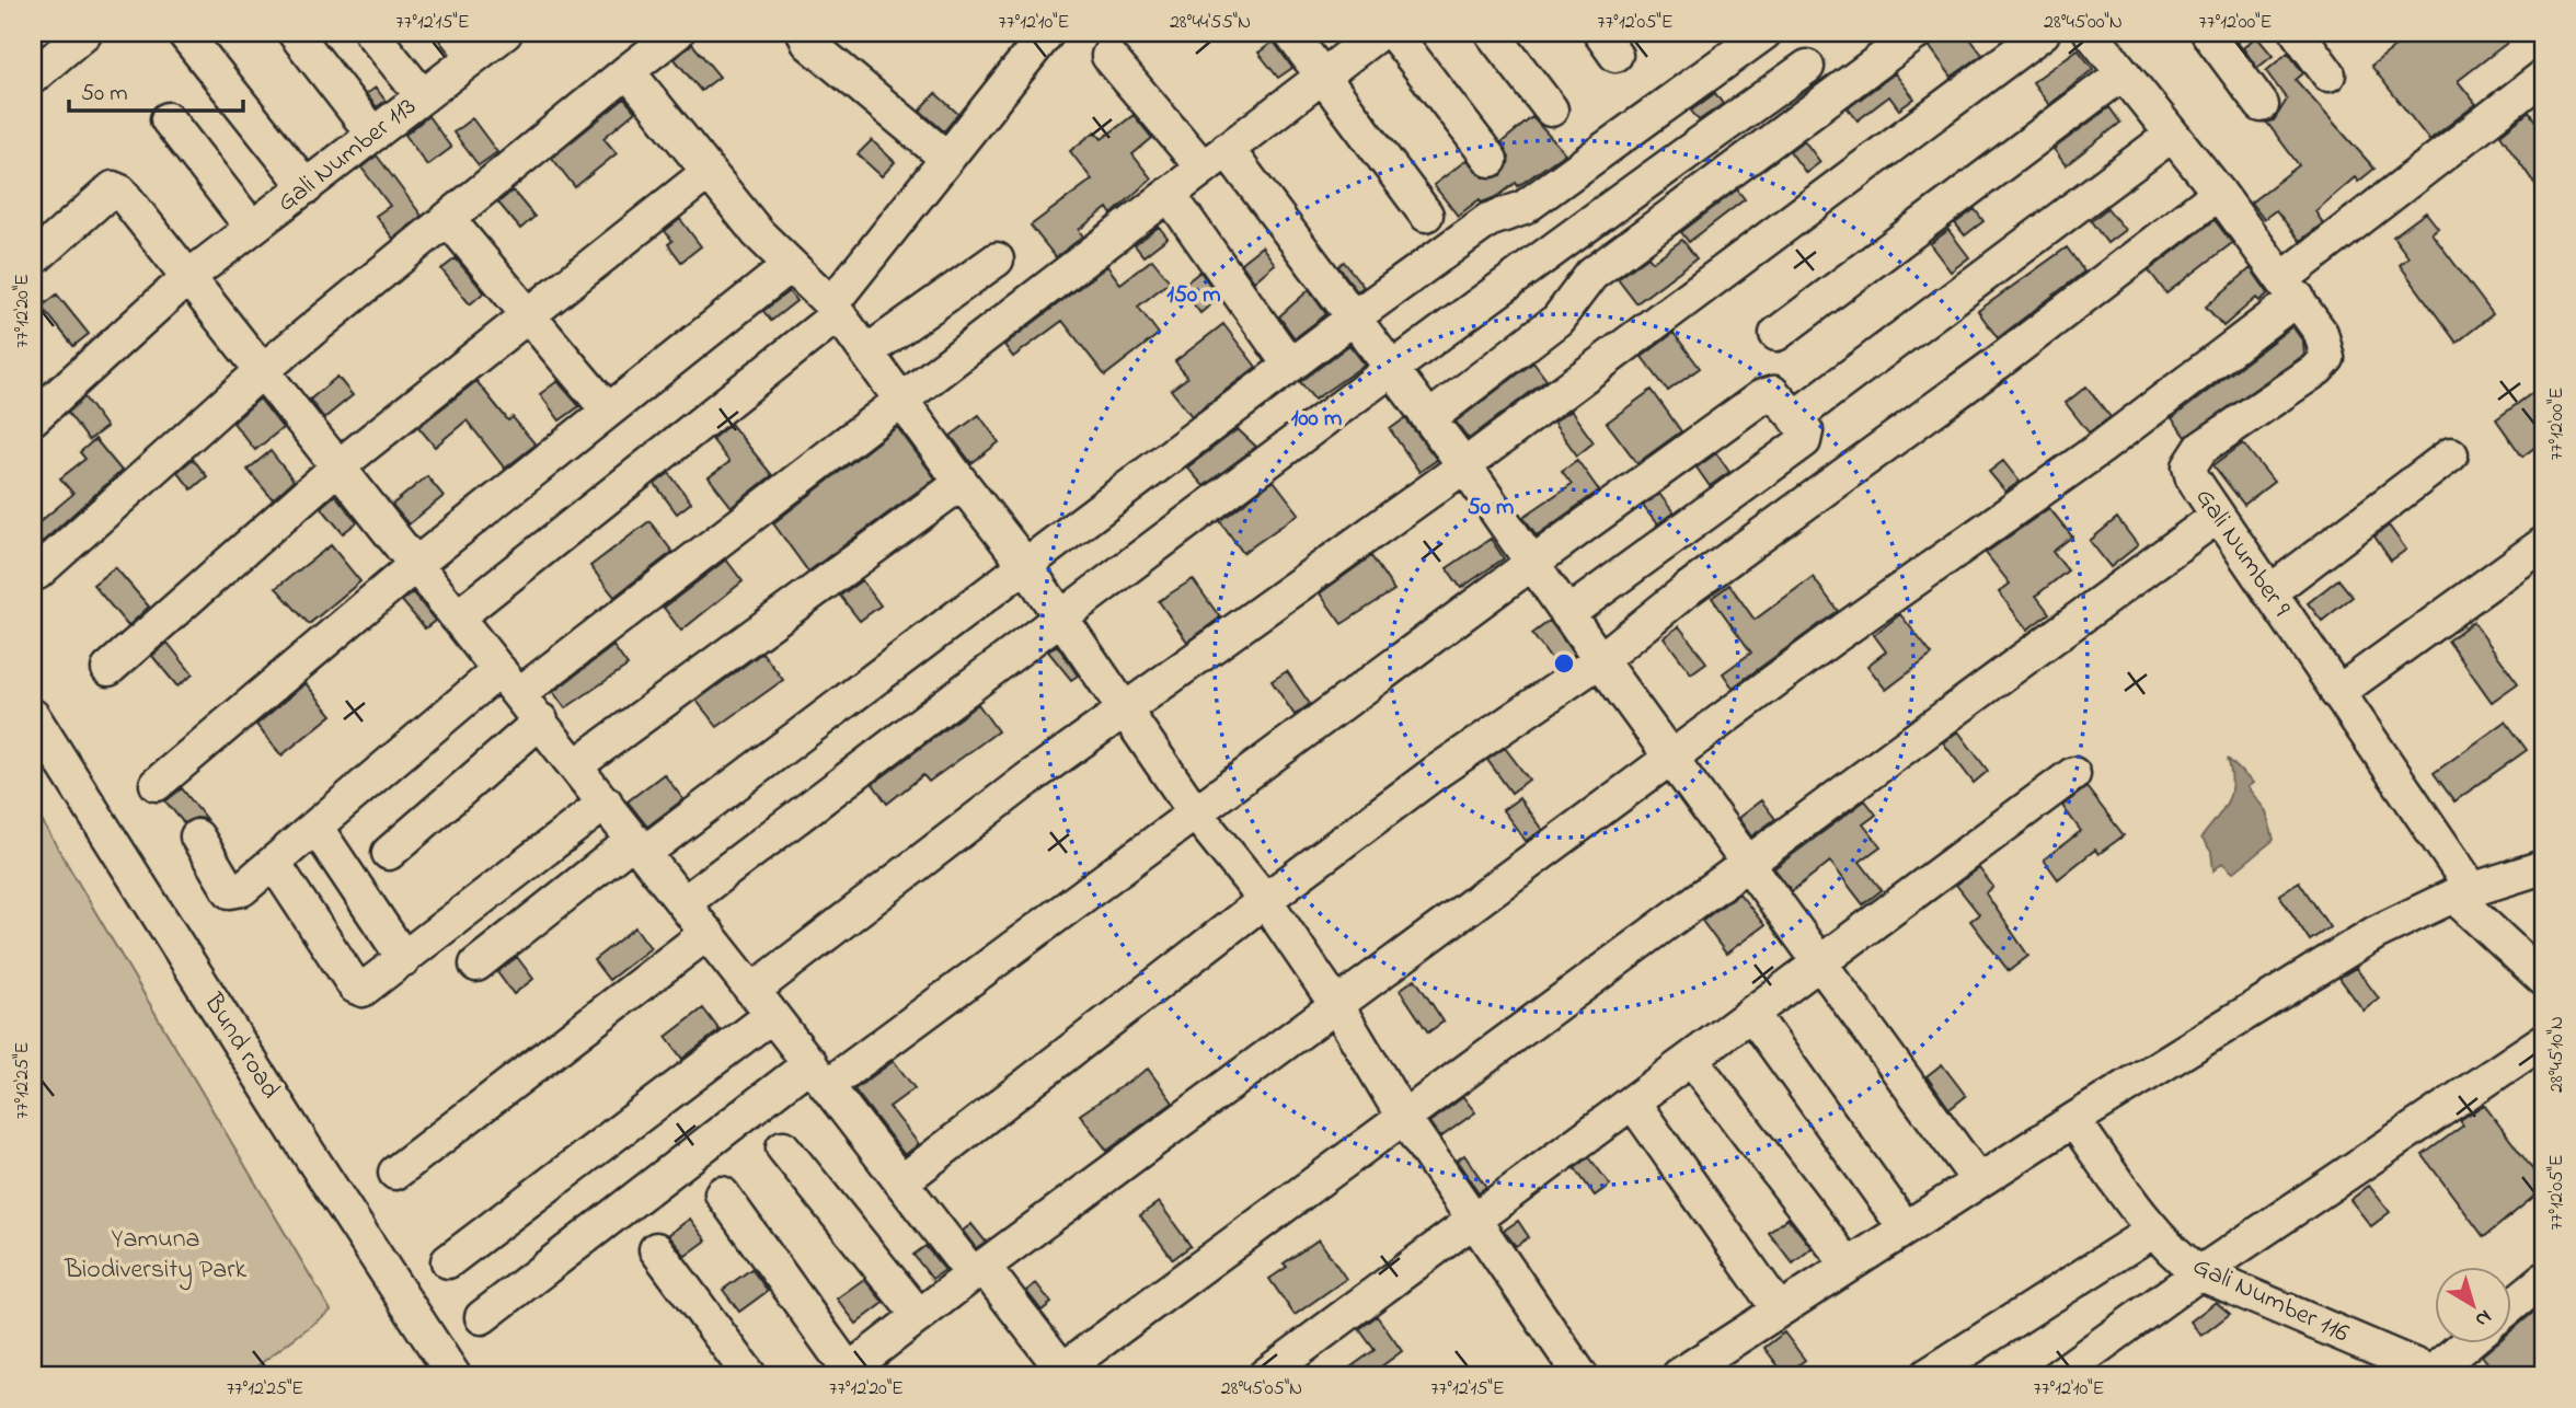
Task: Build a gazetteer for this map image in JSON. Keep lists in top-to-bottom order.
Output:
{
  "streets": {
    "street": [
      "Gali Number 113",
      "Gali Number 9",
      "Bund road",
      "Gali Number 116"
    ]
  },
  "parks": ["Yamuna Biodiversity Park"],
  "scale_bar": "50 m",
  "north": "bottom right",
  "coordinates": [
    "77°12'15\"E",
    "77°12'10\"E",
    "28°44'55\"N",
    "77°12'05\"E",
    "28°45'00\"N",
    "77°12'00\"E",
    "77°12'20\"E",
    "28°45'10\"N",
    "77°12'25\"E",
    "28°45'05\"N"
  ],
  "rings": ["150 m", "100 m", "50 m"]
}
